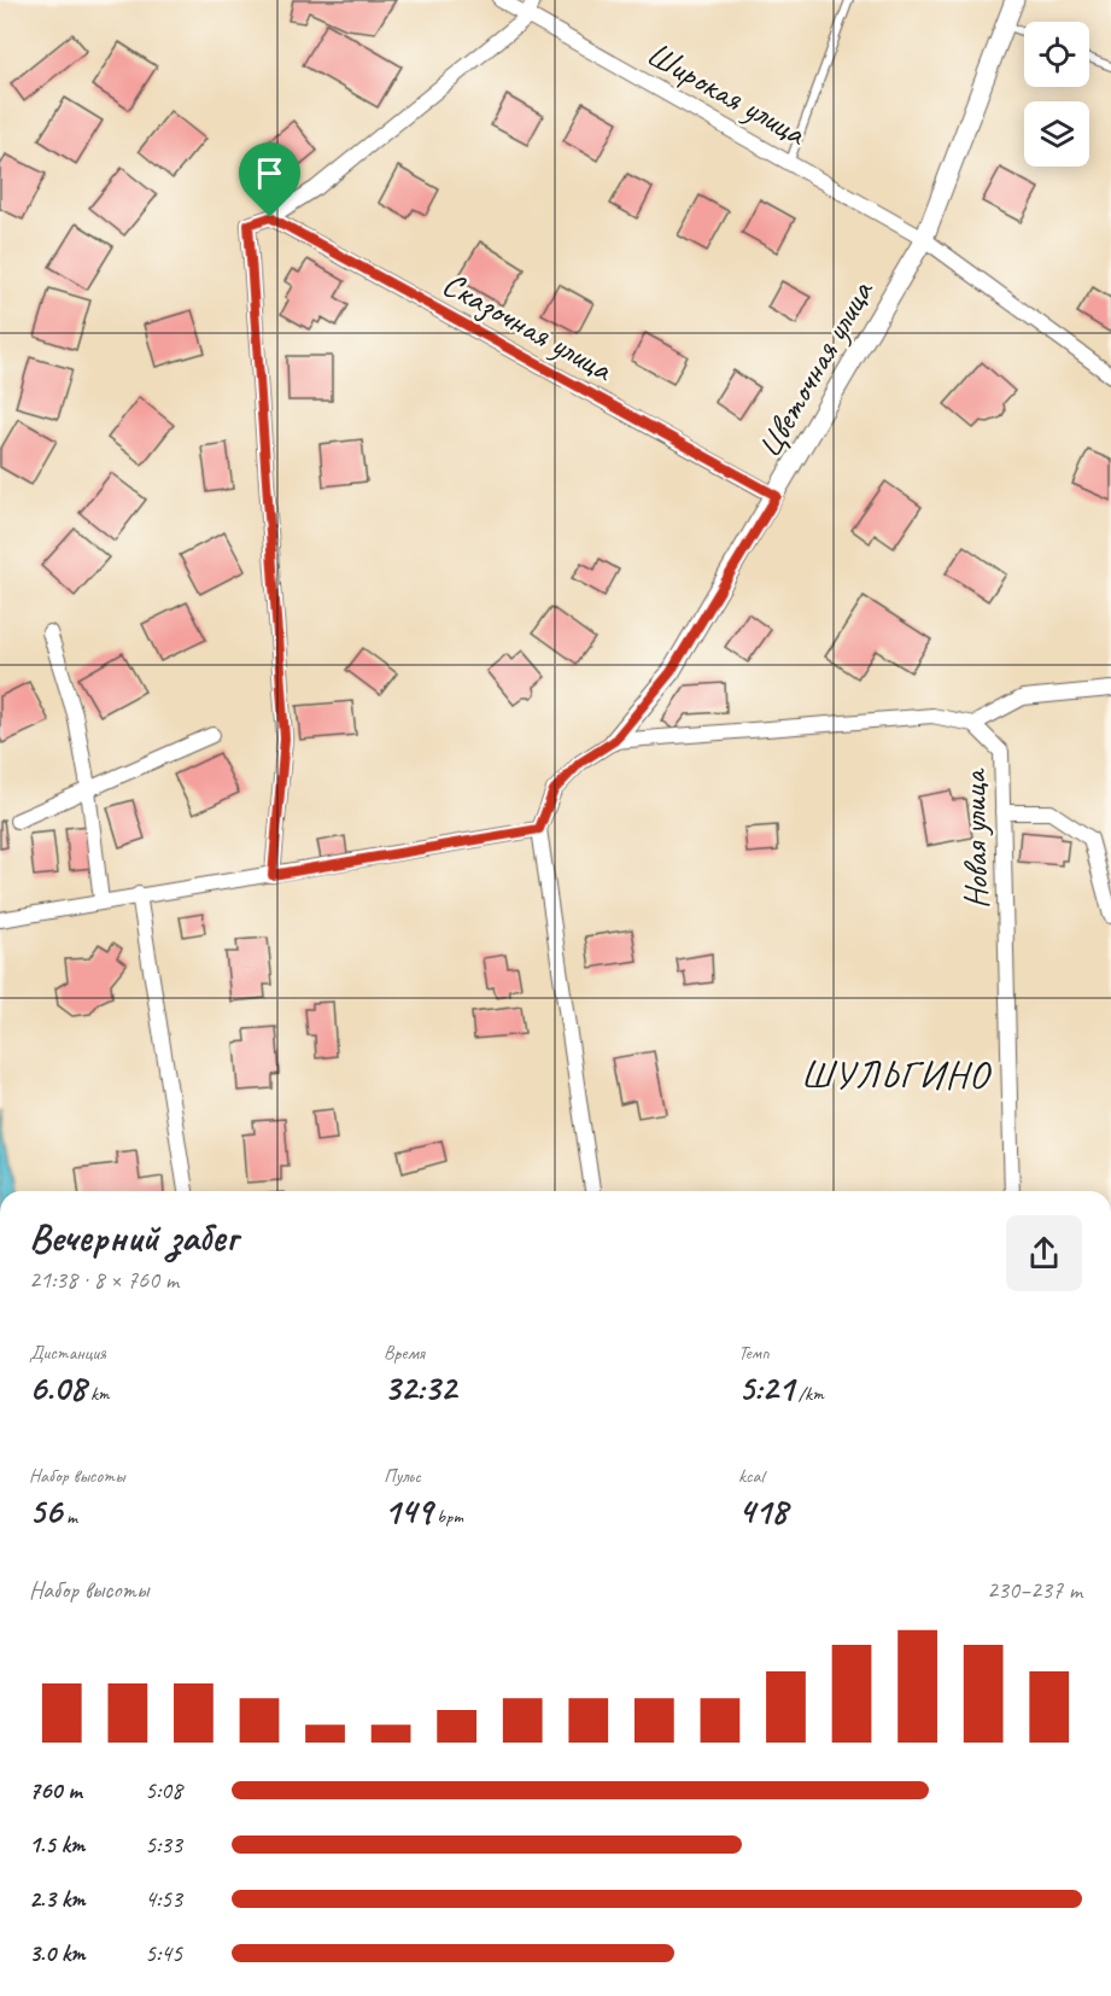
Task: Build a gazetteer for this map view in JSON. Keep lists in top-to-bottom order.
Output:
{
  "streets": {
    "street": [
      "Широкая улица",
      "Сказочная улица",
      "Цветочная улица",
      "Новая улица"
    ]
  },
  "crossings": [
    ["Широкая улица", "Цветочная улица"],
    ["Сказочная улица", "Цветочная улица"],
    ["Цветочная улица", "Новая улица"]
  ],
  "districts": ["ШУЛЬГИНО"],
  "page": {
    "heading": ["Вечерний забег", "21:38 · 8 × 760 m"],
    "stats": [
      ["Дистанция", "6.08 km"],
      ["Время", "32:32"],
      ["Темп", "5:21 /km"],
      ["Набор высоты", "56 m"],
      ["Пульс", "149 bpm"],
      ["kcal", "418"]
    ],
    "chart": ["Набор высоты", "230–237 m"],
    "list": [
      {
        "name": "760 m",
        "note": "5:08"
      },
      {
        "name": "1.5 km",
        "note": "5:33"
      },
      {
        "name": "2.3 km",
        "note": "4:53"
      },
      {
        "name": "3.0 km",
        "note": "5:45"
      }
    ]
  }
}
